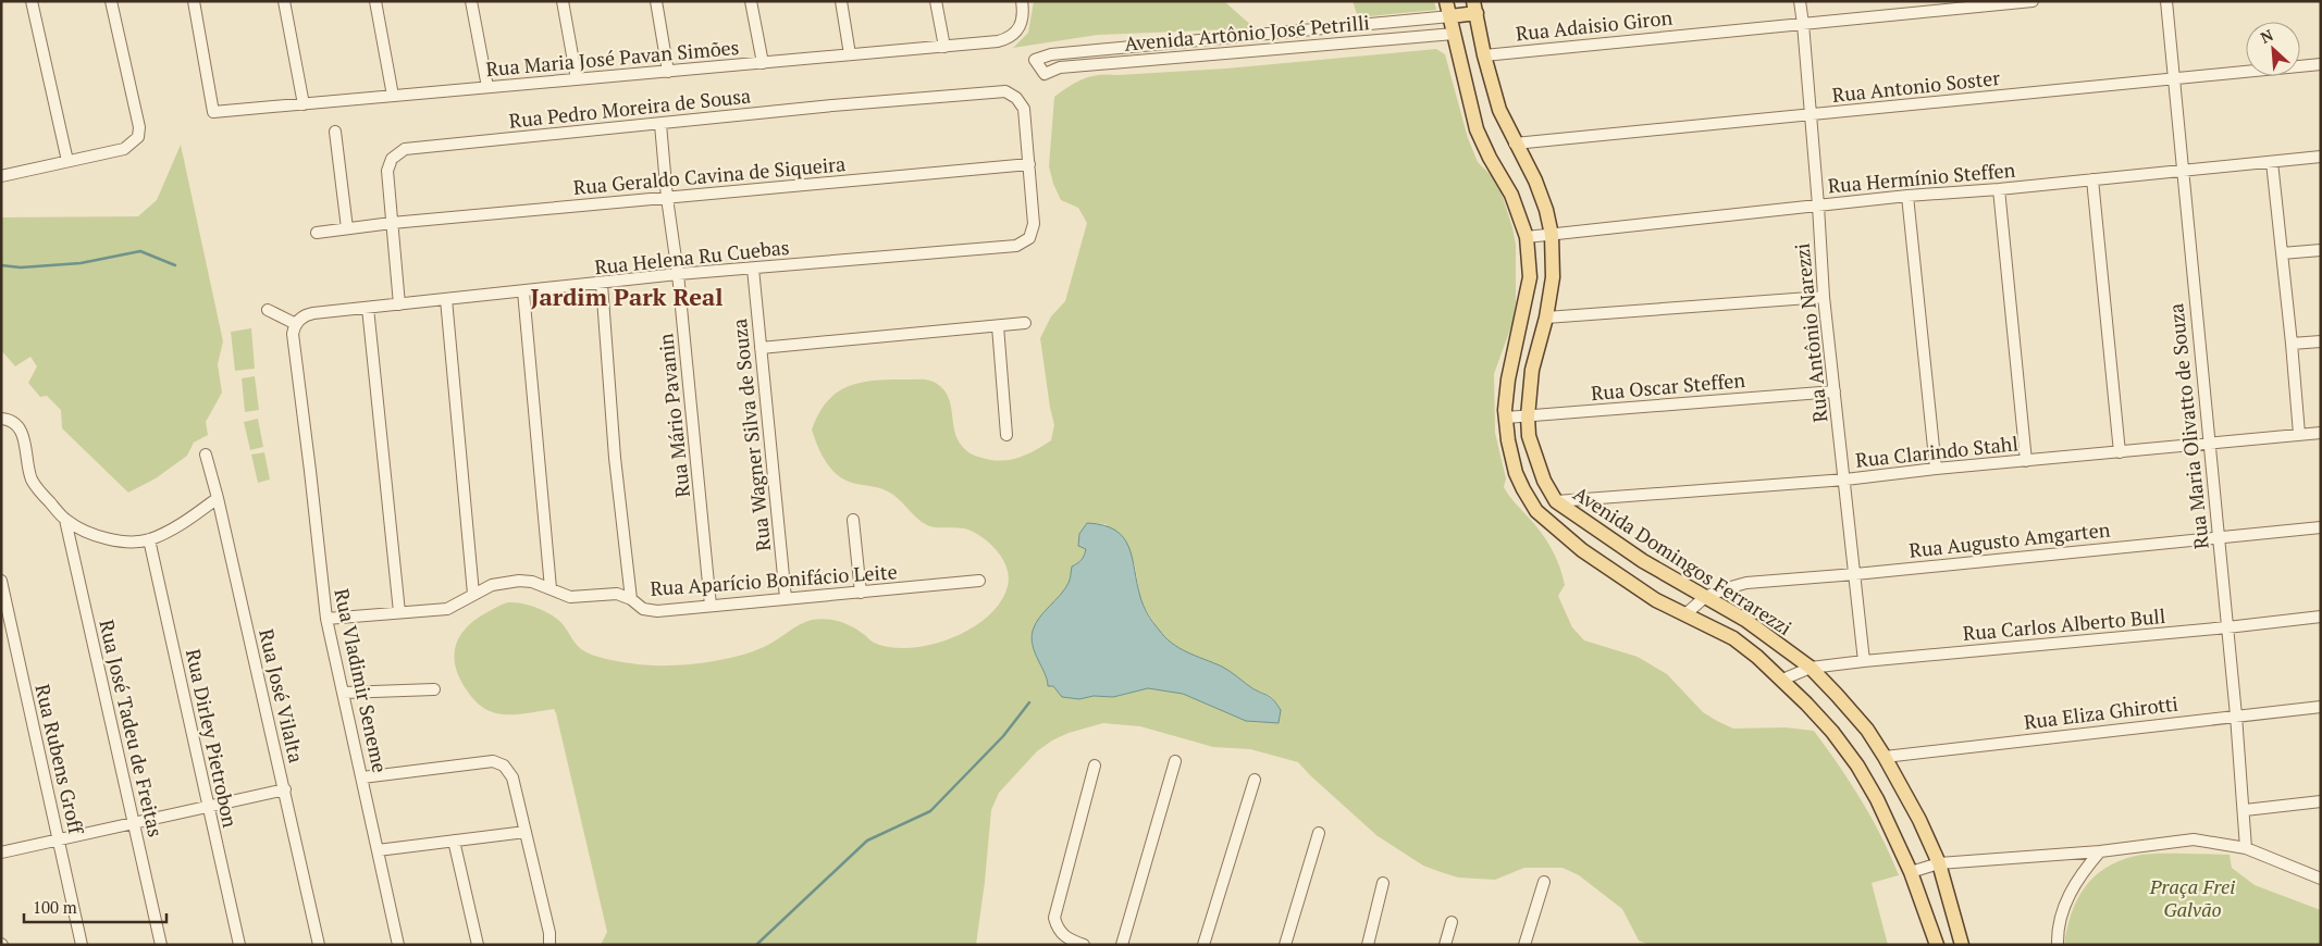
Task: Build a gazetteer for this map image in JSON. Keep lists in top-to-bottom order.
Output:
{
  "streets": {
    "main road": ["Avenida Domingos Ferrarezzi"],
    "street": [
      "Rua Adaisio Giron",
      "Avenida Artônio José Petrilli",
      "Rua Maria José Pavan Simões",
      "Rua Antonio Soster",
      "Rua Pedro Moreira de Sousa",
      "Rua Geraldo Cavina de Siqueira",
      "Rua Hermínio Steffen",
      "Rua Helena Ru Cuebas",
      "Rua Antônio Narezzi",
      "Rua Oscar Steffen",
      "Rua Mário Pavanin",
      "Rua Maria Olivatto de Souza",
      "Rua Wagner Silva de Souza",
      "Rua Clarindo Stahl",
      "Rua Augusto Amgarten",
      "Rua Aparício Bonifácio Leite",
      "Rua Carlos Alberto Bull",
      "Rua Vladimir Seneme",
      "Rua José Vilalta",
      "Rua Eliza Ghirotti",
      "Rua José Tadeu de Freitas",
      "Rua Dirley Pietrobon",
      "Rua Rubens Groff"
    ]
  },
  "crossings": [
    ["Rua Adaisio Giron", "Rua Antônio Narezzi"],
    ["Rua Adaisio Giron", "Avenida Domingos Ferrarezzi"],
    ["Avenida Artônio José Petrilli", "Avenida Domingos Ferrarezzi"],
    ["Rua Antonio Soster", "Rua Antônio Narezzi"],
    ["Rua Antonio Soster", "Rua Maria Olivatto de Souza"],
    ["Rua Antonio Soster", "Avenida Domingos Ferrarezzi"],
    ["Rua Pedro Moreira de Sousa", "Rua Geraldo Cavina de Siqueira"],
    ["Rua Pedro Moreira de Sousa", "Rua Helena Ru Cuebas"],
    ["Rua Pedro Moreira de Sousa", "Rua Mário Pavanin"],
    ["Rua Geraldo Cavina de Siqueira", "Rua Helena Ru Cuebas"],
    ["Rua Geraldo Cavina de Siqueira", "Rua Mário Pavanin"],
    ["Rua Hermínio Steffen", "Rua Antônio Narezzi"],
    ["Rua Hermínio Steffen", "Rua Maria Olivatto de Souza"],
    ["Rua Hermínio Steffen", "Avenida Domingos Ferrarezzi"],
    ["Rua Helena Ru Cuebas", "Rua Mário Pavanin"],
    ["Rua Helena Ru Cuebas", "Rua Wagner Silva de Souza"],
    ["Rua Helena Ru Cuebas", "Rua Vladimir Seneme"],
    ["Rua Antônio Narezzi", "Rua Oscar Steffen"],
    ["Rua Antônio Narezzi", "Rua Clarindo Stahl"],
    ["Rua Antônio Narezzi", "Rua Augusto Amgarten"],
    ["Rua Antônio Narezzi", "Rua Carlos Alberto Bull"],
    ["Rua Oscar Steffen", "Avenida Domingos Ferrarezzi"],
    ["Rua Mário Pavanin", "Rua Aparício Bonifácio Leite"],
    ["Rua Maria Olivatto de Souza", "Rua Clarindo Stahl"],
    ["Rua Maria Olivatto de Souza", "Rua Augusto Amgarten"],
    ["Rua Maria Olivatto de Souza", "Rua Carlos Alberto Bull"],
    ["Rua Maria Olivatto de Souza", "Rua Eliza Ghirotti"],
    ["Rua Wagner Silva de Souza", "Rua Aparício Bonifácio Leite"],
    ["Rua Clarindo Stahl", "Avenida Domingos Ferrarezzi"],
    ["Rua Augusto Amgarten", "Avenida Domingos Ferrarezzi"],
    ["Avenida Domingos Ferrarezzi", "Rua Carlos Alberto Bull"],
    ["Avenida Domingos Ferrarezzi", "Rua Eliza Ghirotti"],
    ["Rua Aparício Bonifácio Leite", "Rua Vladimir Seneme"]
  ],
  "districts": ["Jardim Park Real"],
  "parks": ["Praça Frei Galvão"],
  "scale_bar": "100 m",
  "north": "top left"
}
